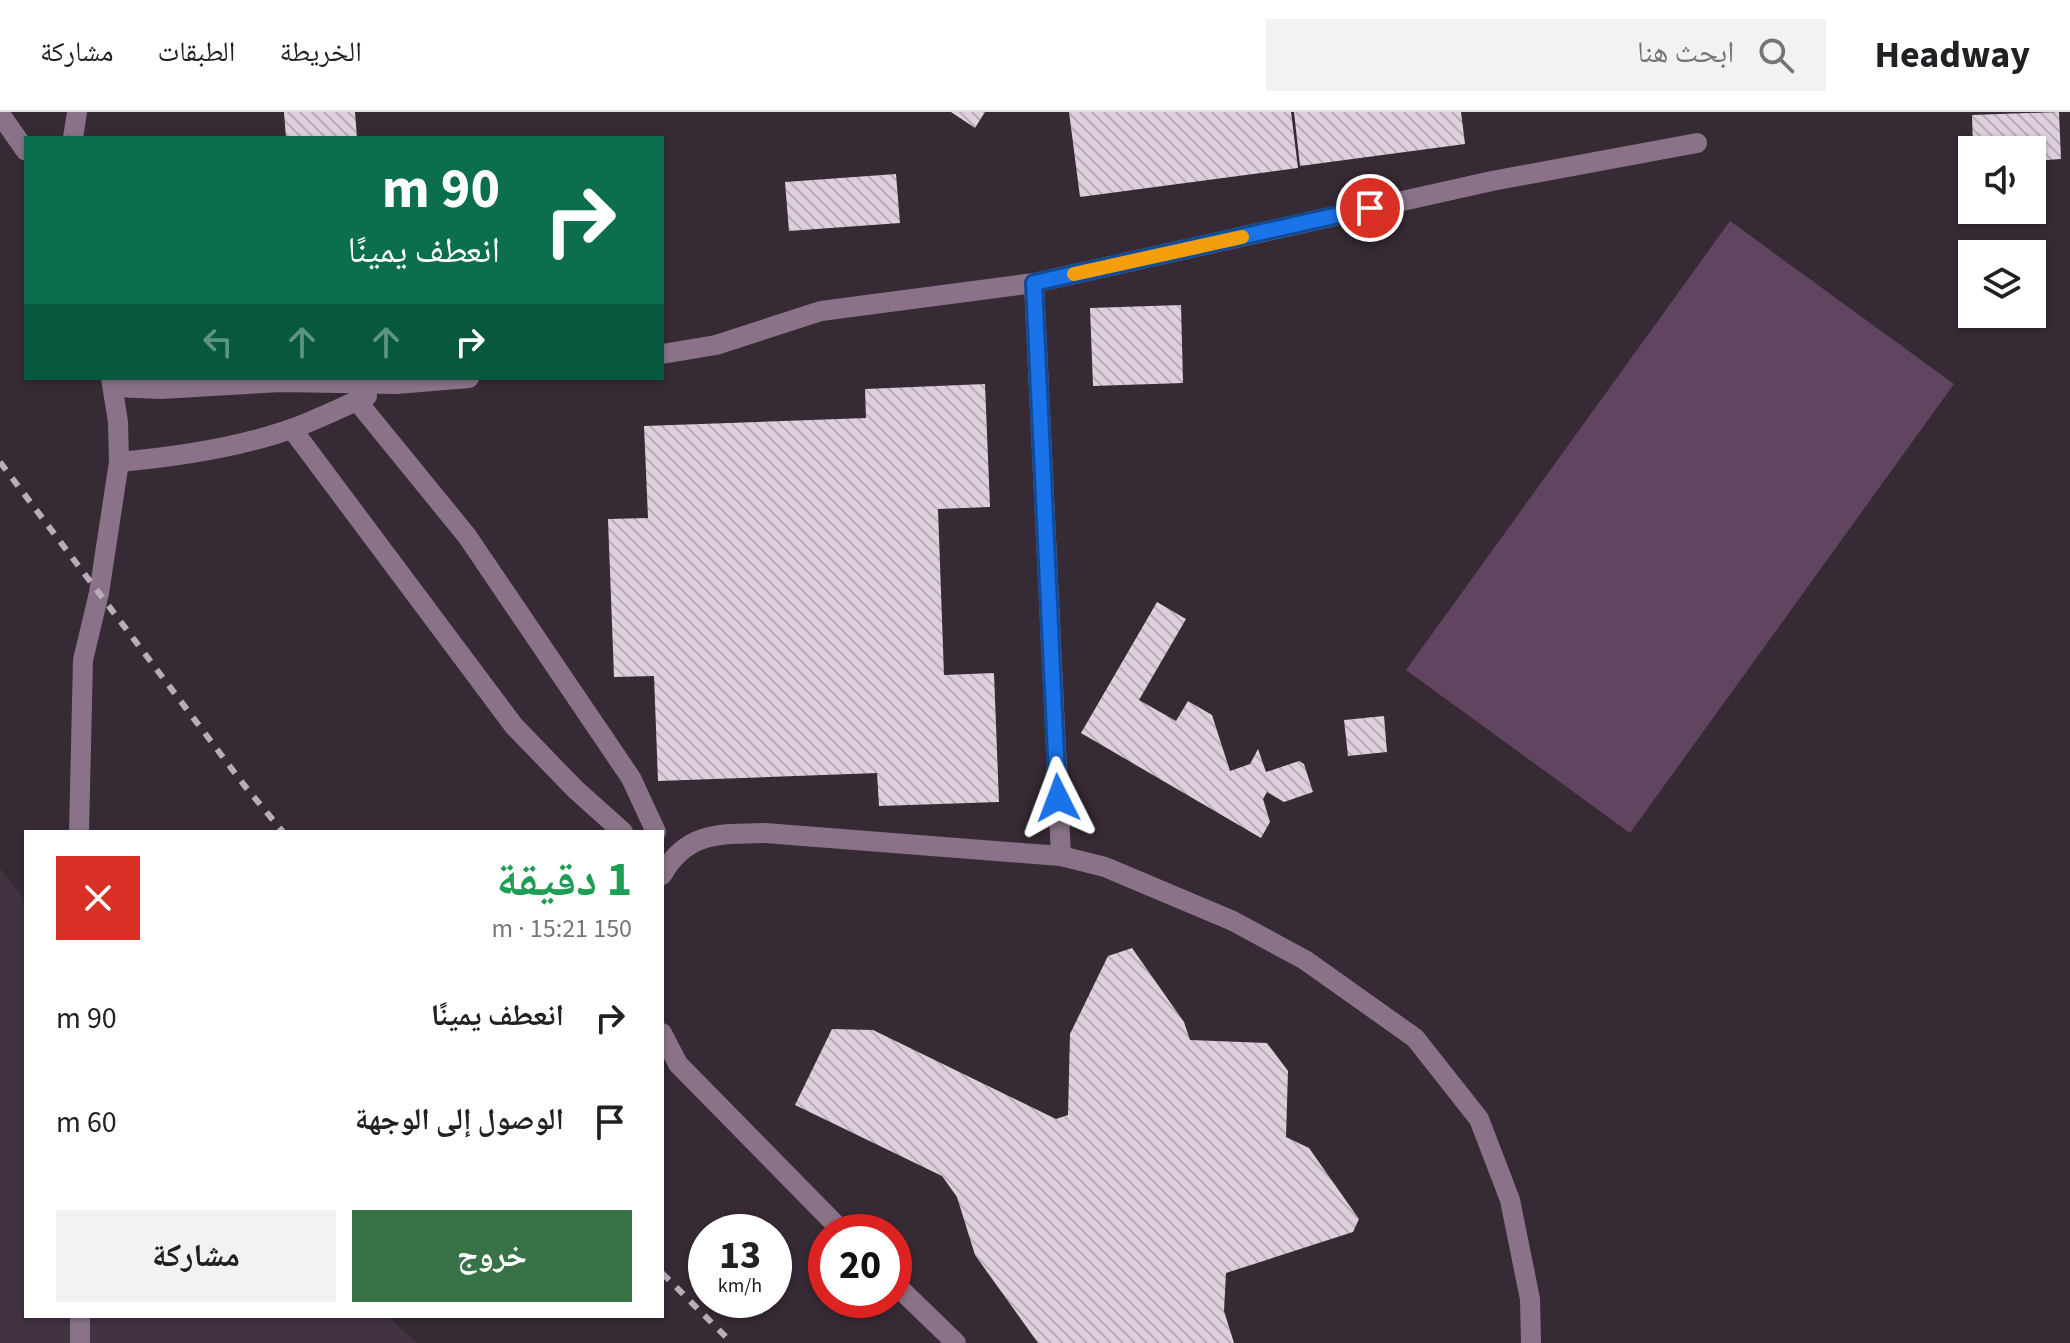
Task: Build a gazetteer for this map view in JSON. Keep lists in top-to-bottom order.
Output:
{
  "page": {
    "header": "Headway",
    "search": "ابحث هنا",
    "nav": ["الخريطة", "الطبقات", "مشاركة"],
    "turn": ["90 m", "انعطف يمينًا"],
    "heading": ["1 دقيقة", "150 m · 15:21"],
    "list": [
      {
        "name": "انعطف يمينًا",
        "value": "90 m"
      },
      {
        "name": "الوصول إلى الوجهة",
        "value": "60 m"
      }
    ],
    "buttons": ["خروج", "مشاركة"],
    "speed": "13 km/h",
    "limit": "20"
  }
}
